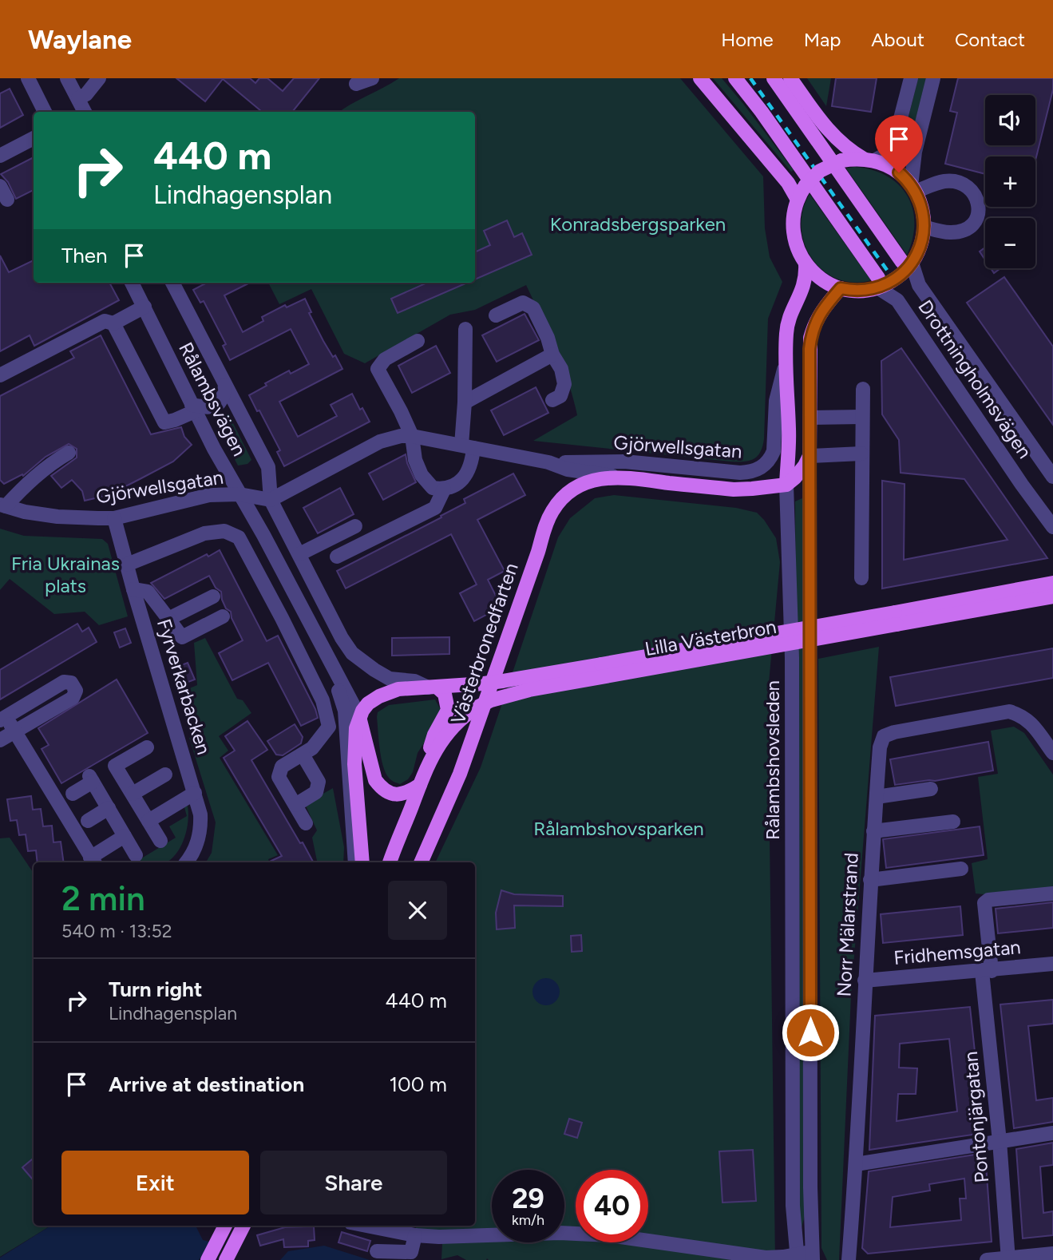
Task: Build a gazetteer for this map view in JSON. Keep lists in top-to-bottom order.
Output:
{
  "streets": {
    "main road": [
      "Drottningholmsvägen",
      "Gjörwellsgatan",
      "Lilla Västerbron",
      "Västerbronedfarten",
      "Rålambshovsleden"
    ],
    "street": [
      "Rålambsvägen",
      "Fyrverkarbacken",
      "Norr Mälarstrand",
      "Fridhemsgatan",
      "Pontonjärgatan"
    ]
  },
  "crossings": [
    ["Drottningholmsvägen", "Rålambshovsleden"],
    ["Rålambsvägen", "Gjörwellsgatan"],
    ["Rålambsvägen", "Lilla Västerbron"],
    ["Gjörwellsgatan", "Västerbronedfarten"],
    ["Gjörwellsgatan", "Fyrverkarbacken"],
    ["Gjörwellsgatan", "Rålambshovsleden"],
    ["Norr Mälarstrand", "Fridhemsgatan"],
    ["Fridhemsgatan", "Pontonjärgatan"]
  ],
  "parks": ["Konradsbergsparken", "Fria Ukrainas plats", "Rålambshovsparken"],
  "page": {
    "header": "Waylane",
    "nav": [
      "Home",
      "Map",
      "About",
      "Contact"
    ],
    "map_buttons": ["+", "−"],
    "turn": ["440 m", "Lindhagensplan"],
    "then": "Then",
    "heading": ["2 min", "540 m · 13:52"],
    "list": [
      {
        "name": "Turn right",
        "note": "Lindhagensplan",
        "value": "440 m"
      },
      {
        "name": "Arrive at destination",
        "value": "100 m"
      }
    ],
    "buttons": ["Exit", "Share"],
    "speed": "29 km/h",
    "limit": "40"
  }
}
